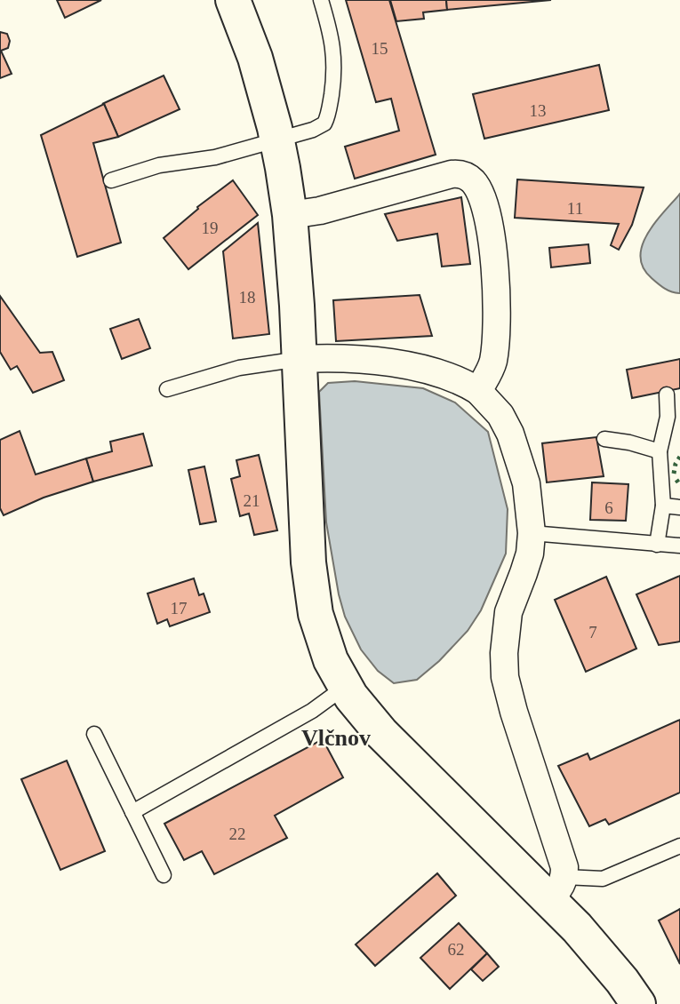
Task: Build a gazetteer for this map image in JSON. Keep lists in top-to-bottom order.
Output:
{
  "districts": ["Vlčnov"],
  "house_numbers": [
    "15",
    "13",
    "11",
    "19",
    "18",
    "21",
    "6",
    "17",
    "7",
    "22",
    "62"
  ]
}
